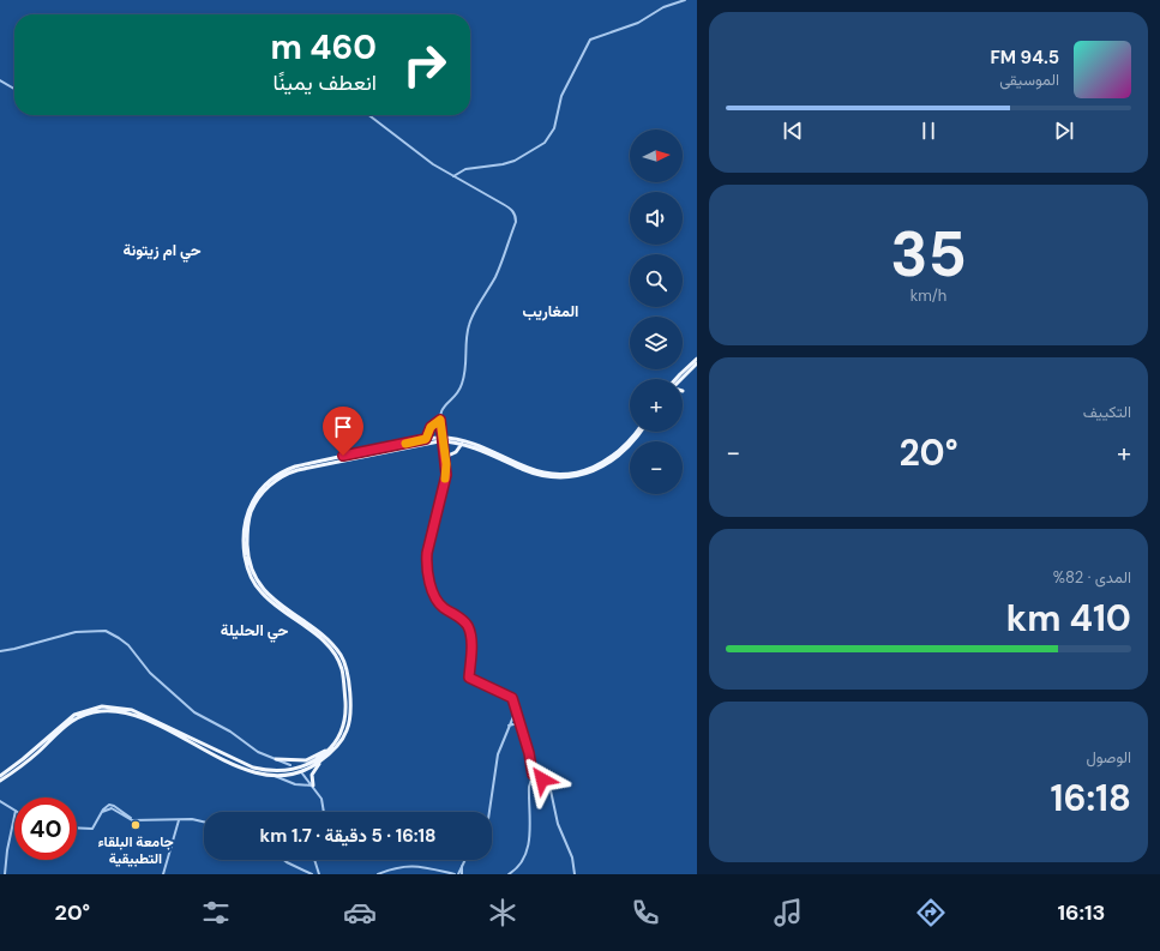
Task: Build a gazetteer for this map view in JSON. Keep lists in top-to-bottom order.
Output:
{
  "districts": ["حي ام زيتونة", "المغاريب", "حي الحليلة"],
  "places": ["جامعة البلقاء التطبيقية"],
  "north": "right",
  "page": {
    "turn": ["460 m", "انعطف يمينًا"],
    "song": ["94.5 FM", "الموسيقى"],
    "map_buttons": ["+", "−"],
    "tile": [
      ["35", "km/h"],
      "التكييف",
      ["المدى · 82%", "410 km"],
      ["الوصول", "16:18"]
    ],
    "heat": ["−", "20°", "+"],
    "limit": "40",
    "trip": "16:18 · 5 دقيقة · 1.7 km",
    "tabs": ["16:13", "20°"]
  }
}
